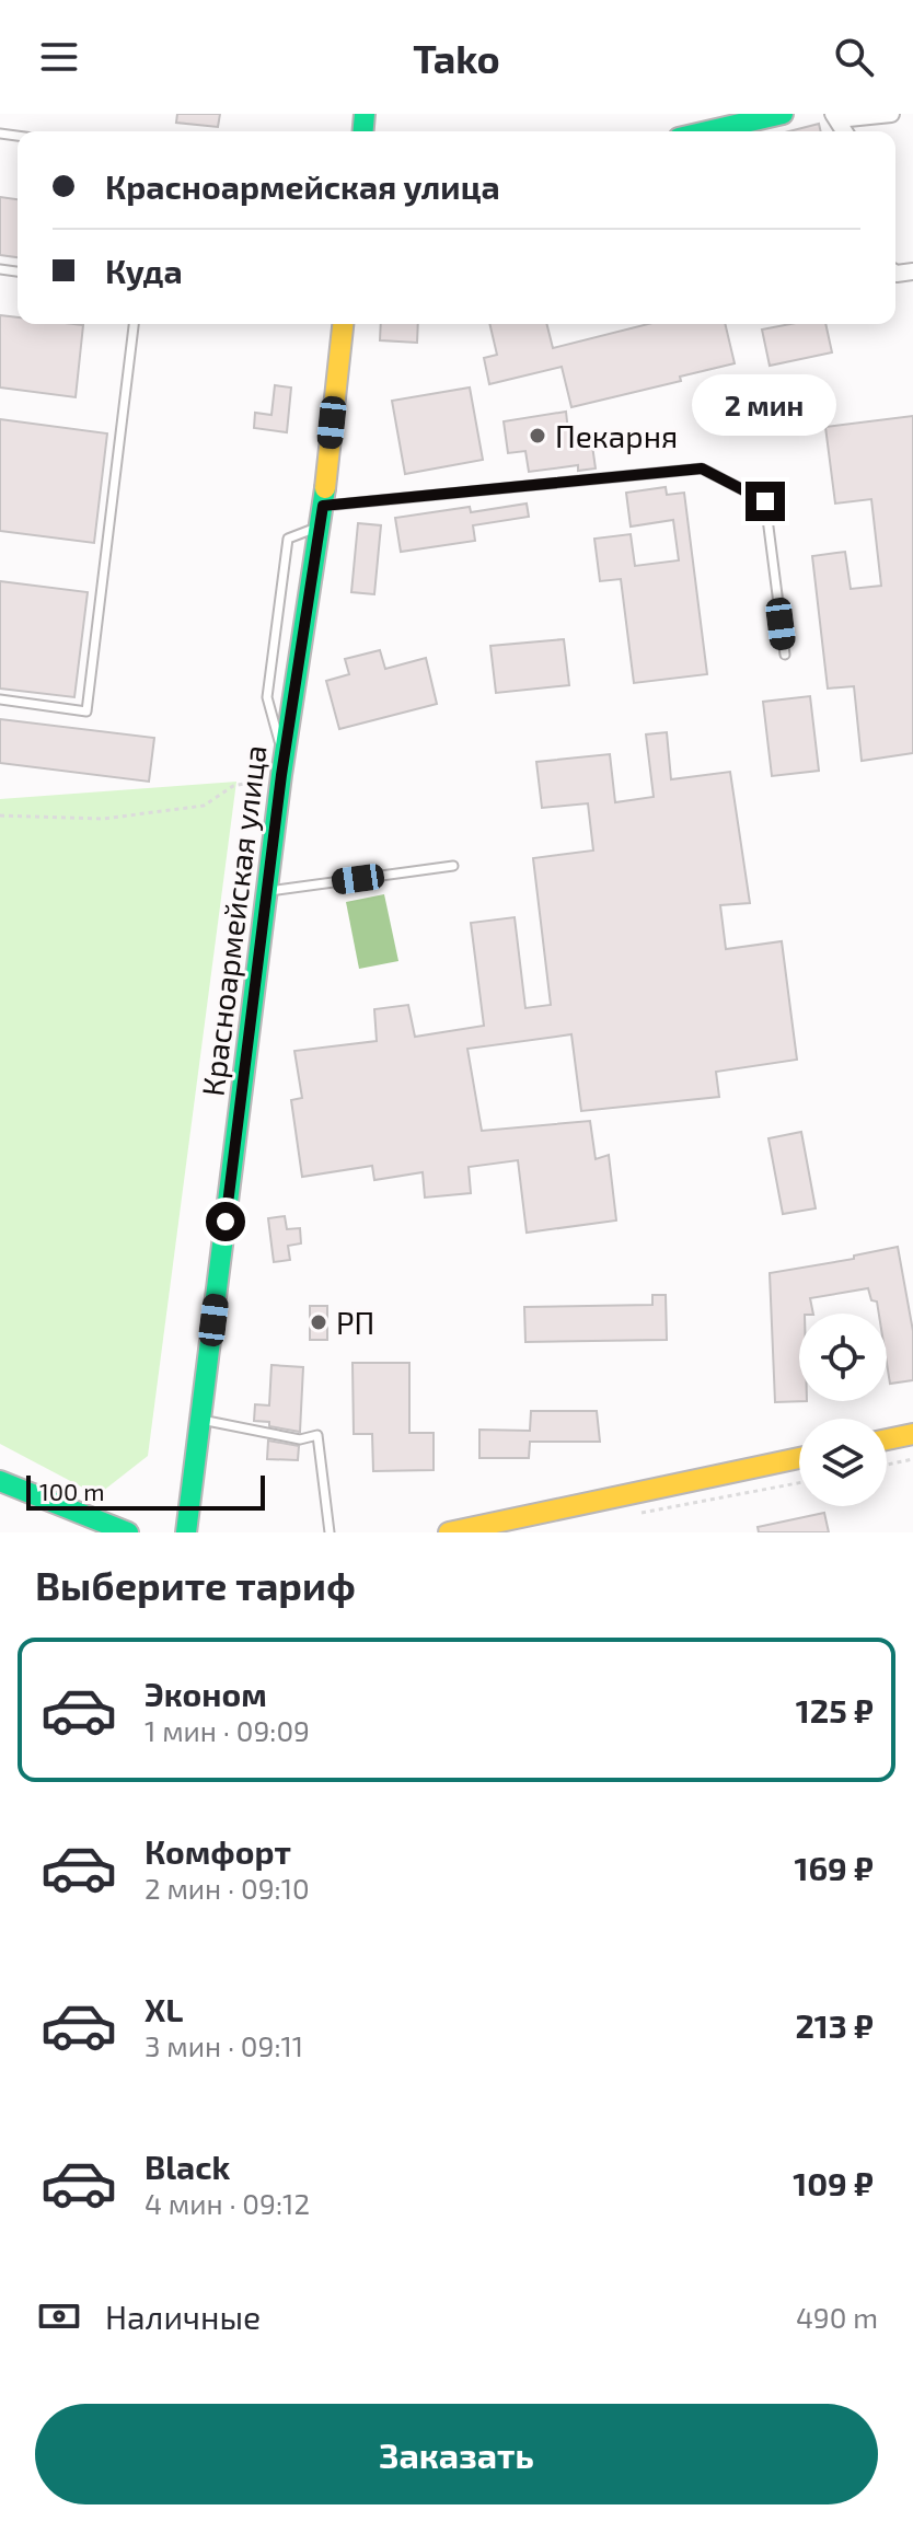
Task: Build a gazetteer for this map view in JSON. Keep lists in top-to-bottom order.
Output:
{
  "streets": {
    "street": ["Красноармейская улица"]
  },
  "places": ["Пекарня", "РП"],
  "scale_bar": "100 m",
  "page": {
    "header": "Tako",
    "banner": ["Красноармейская улица", "Куда"],
    "bubble": "2 мин",
    "scale": "100 m",
    "heading": "Выберите тариф",
    "list": [
      {
        "name": "Эконом",
        "note": "1 мин · 09:09",
        "value": "125 ₽"
      },
      {
        "name": "Комфорт",
        "note": "2 мин · 09:10",
        "value": "169 ₽"
      },
      {
        "name": "XL",
        "note": "3 мин · 09:11",
        "value": "213 ₽"
      },
      {
        "name": "Black",
        "note": "4 мин · 09:12",
        "value": "109 ₽"
      }
    ],
    "pay": ["Наличные", "490 m"],
    "buttons": "Заказать"
  }
}
